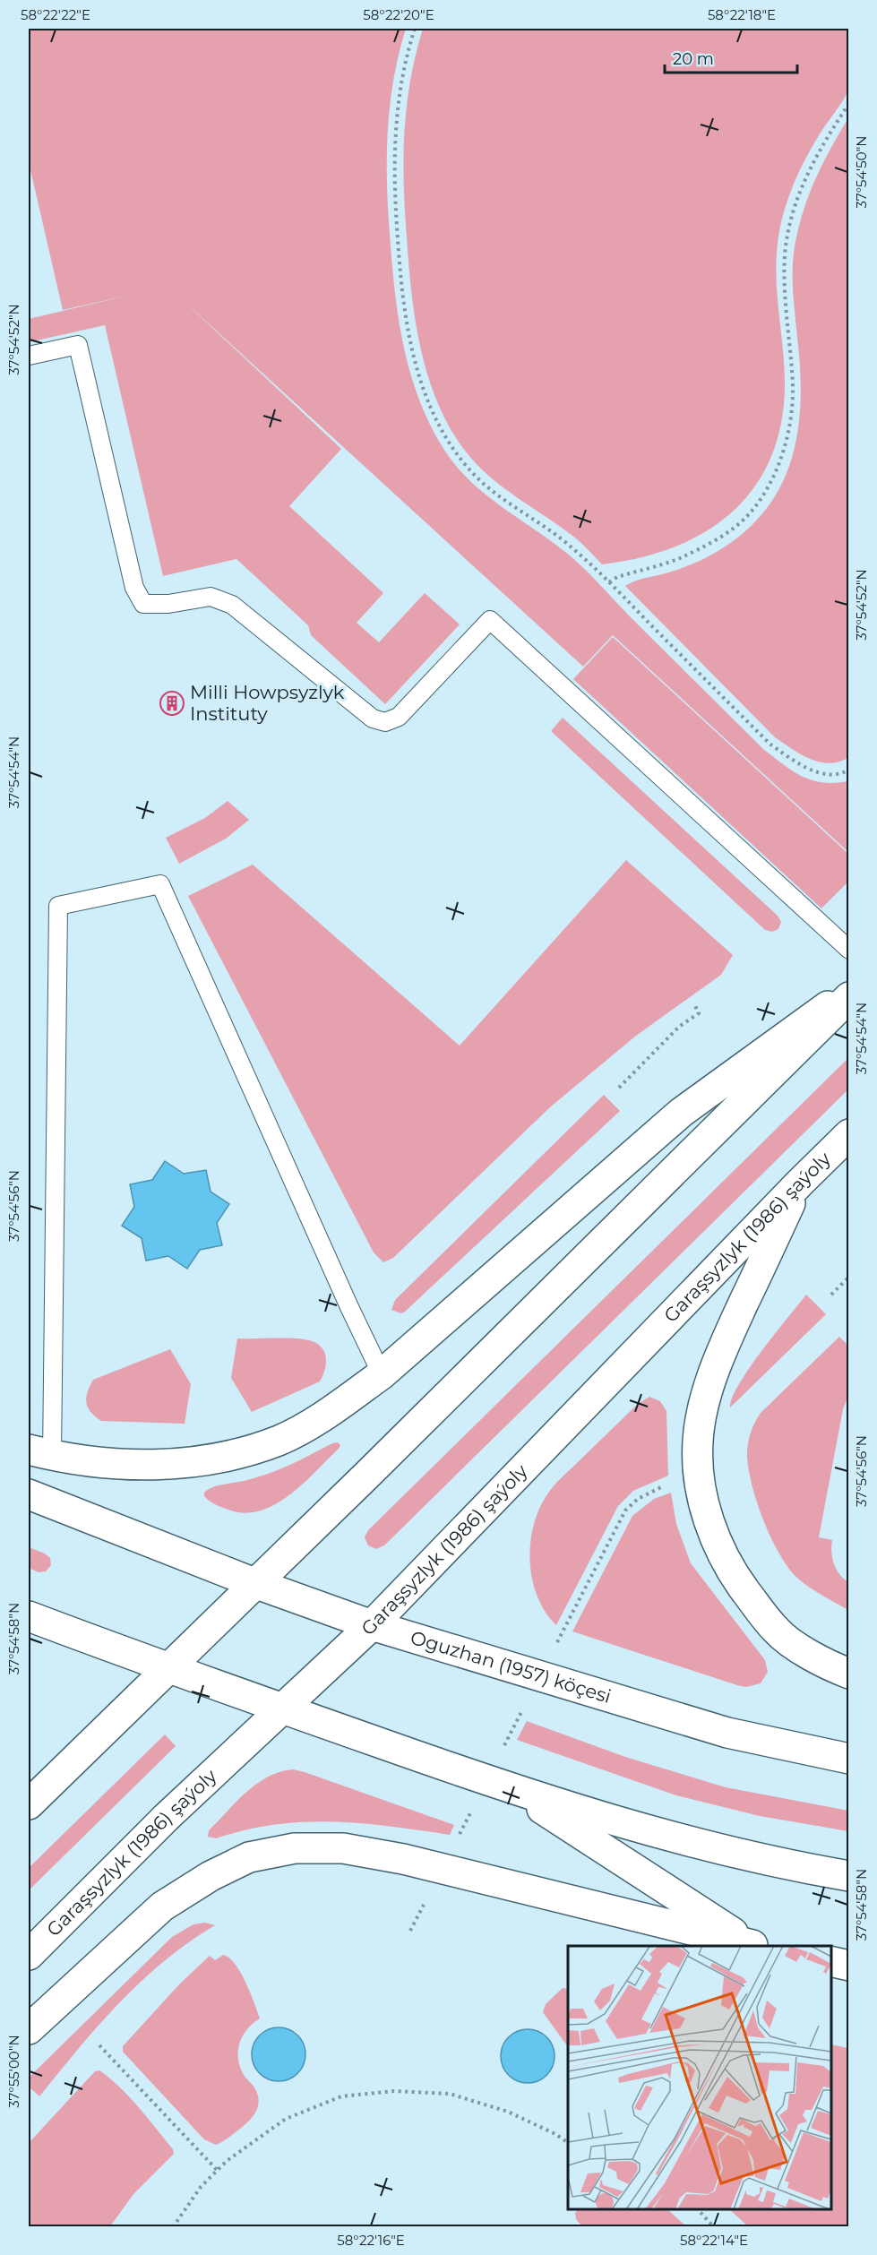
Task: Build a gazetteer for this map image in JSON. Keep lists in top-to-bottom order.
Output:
{
  "streets": {
    "main road": ["Garaşsyzlyk (1986) şaýoly", "Oguzhan (1957) köçesi"]
  },
  "crossings": [
    ["Garaşsyzlyk (1986) şaýoly", "Oguzhan (1957) köçesi"]
  ],
  "places": {
    "building": ["Milli Howpsyzlyk Instituty"]
  },
  "scale_bar": "20 m",
  "coordinates": [
    "58°22'22\"E",
    "58°22'20\"E",
    "58°22'18\"E",
    "37°54'50\"N",
    "37°54'52\"N",
    "37°54'54\"N",
    "37°54'56\"N",
    "37°54'58\"N",
    "37°55'00\"N",
    "58°22'16\"E",
    "58°22'14\"E"
  ]
}
